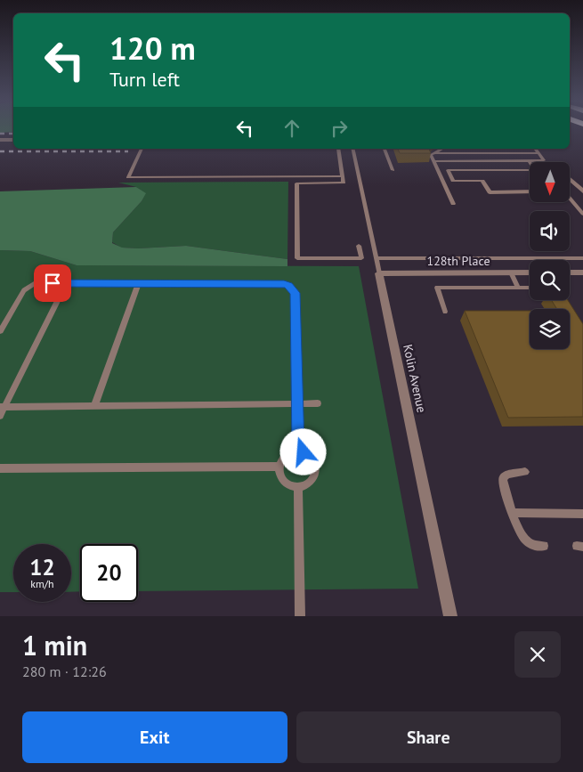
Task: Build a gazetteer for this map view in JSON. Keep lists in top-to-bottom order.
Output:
{
  "streets": {
    "street": ["128th Place", "Kolin Avenue"]
  },
  "crossings": [
    ["128th Place", "Kolin Avenue"]
  ],
  "north": "bottom",
  "page": {
    "turn": ["120 m", "Turn left"],
    "speed": "12 km/h",
    "limit": "20",
    "heading": ["1 min", "280 m · 12:26"],
    "buttons": ["Exit", "Share"]
  }
}
